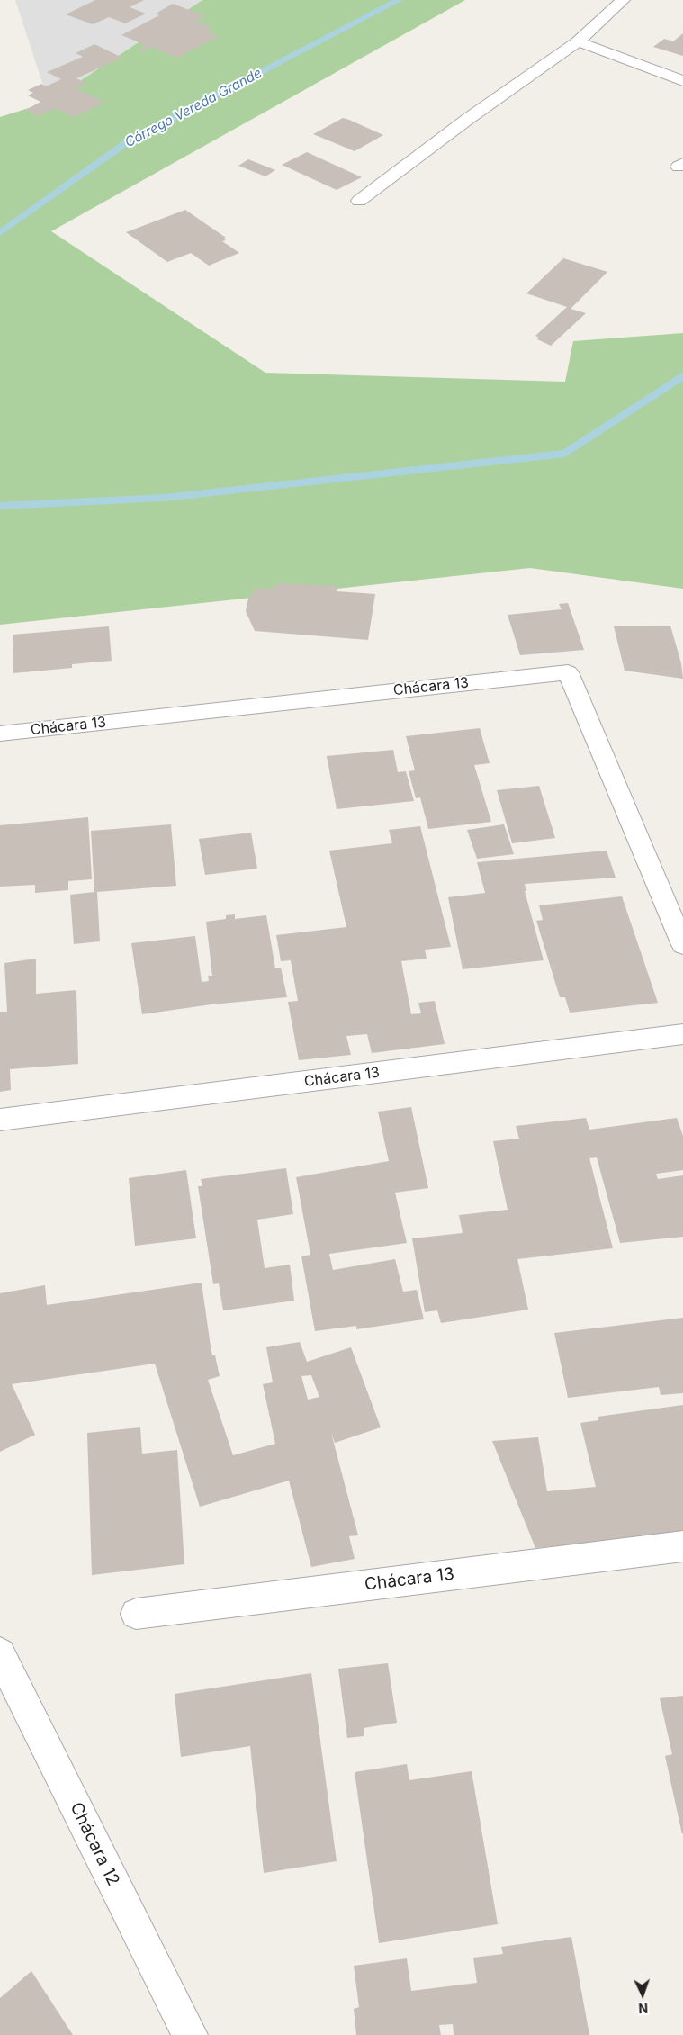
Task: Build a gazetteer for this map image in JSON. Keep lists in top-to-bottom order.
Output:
{
  "streets": {
    "street": ["Chácara 13", "Chácara 12"]
  },
  "water": ["Córrego Vereda Grande"],
  "north": "bottom"
}
